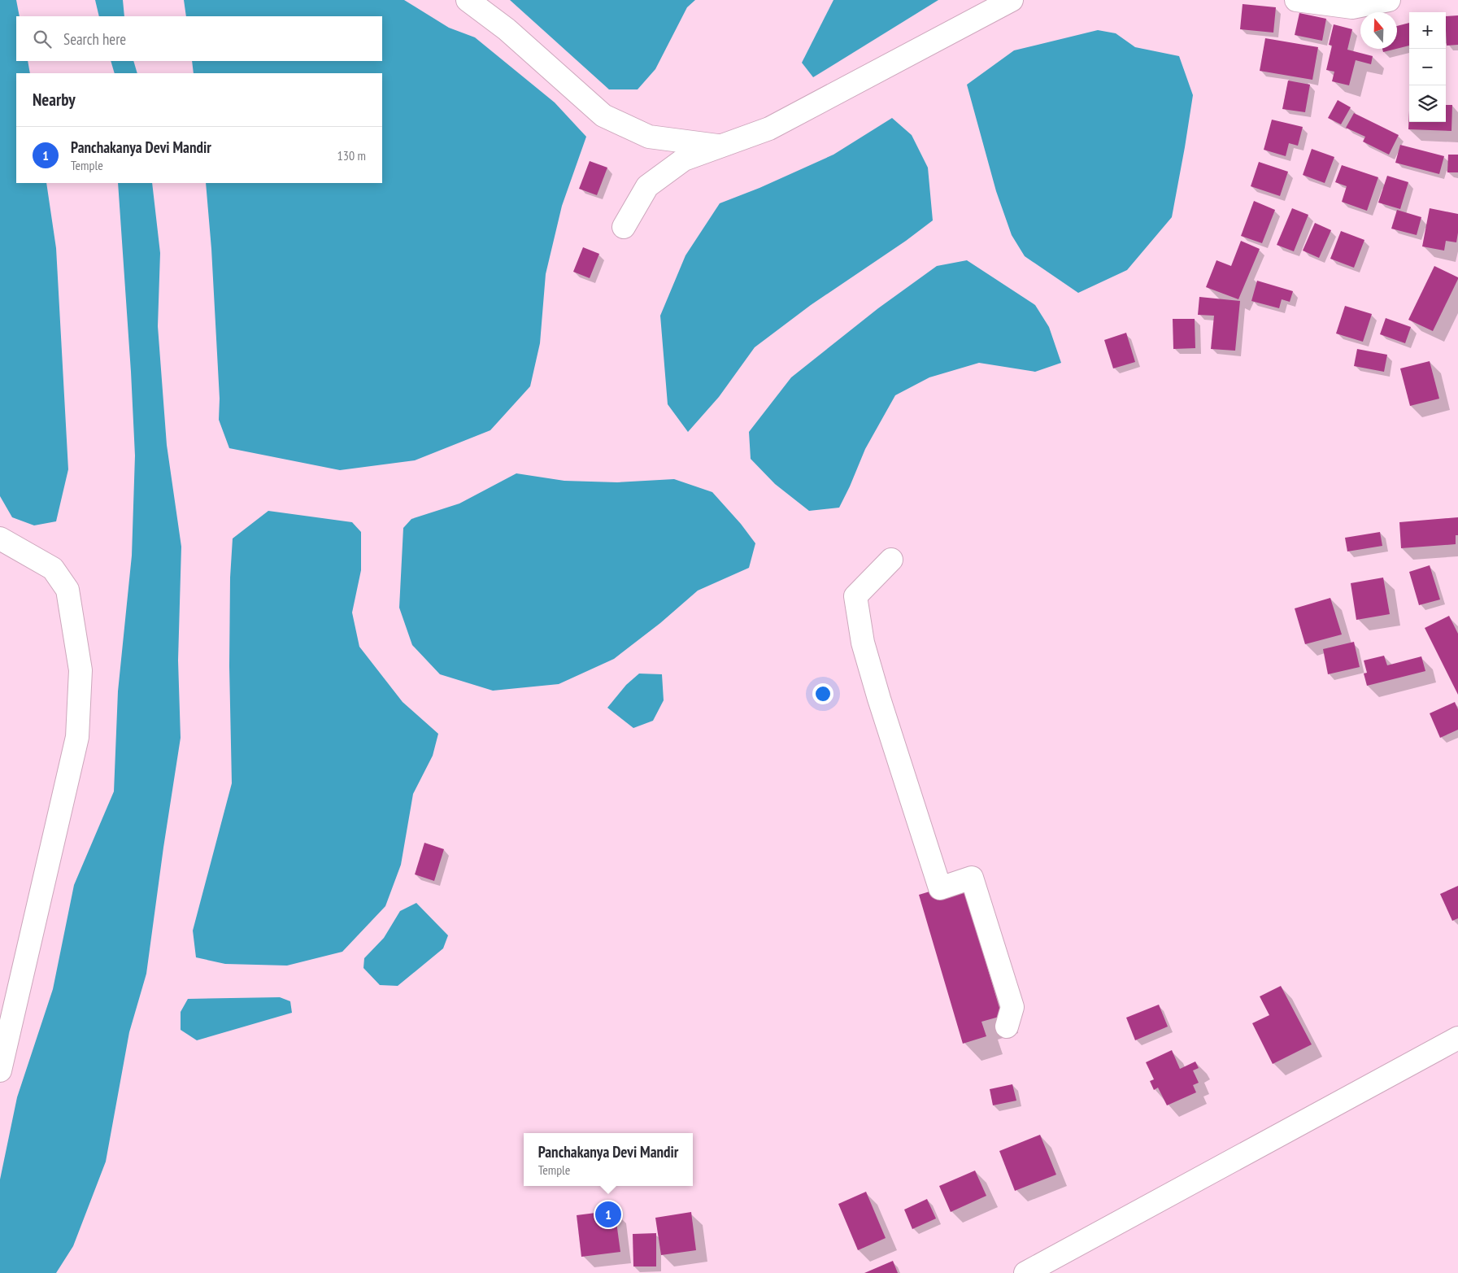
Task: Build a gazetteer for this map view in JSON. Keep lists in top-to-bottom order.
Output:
{
  "north": "top",
  "page": {
    "map_buttons": ["+", "−"],
    "search": "Search here",
    "heading": "Nearby",
    "list": [
      {
        "mark": "1",
        "name": "Panchakanya Devi Mandir",
        "note": "Temple",
        "value": "130 m"
      }
    ],
    "popup": ["Panchakanya Devi Mandir", "Temple"],
    "pins": "1"
  }
}
